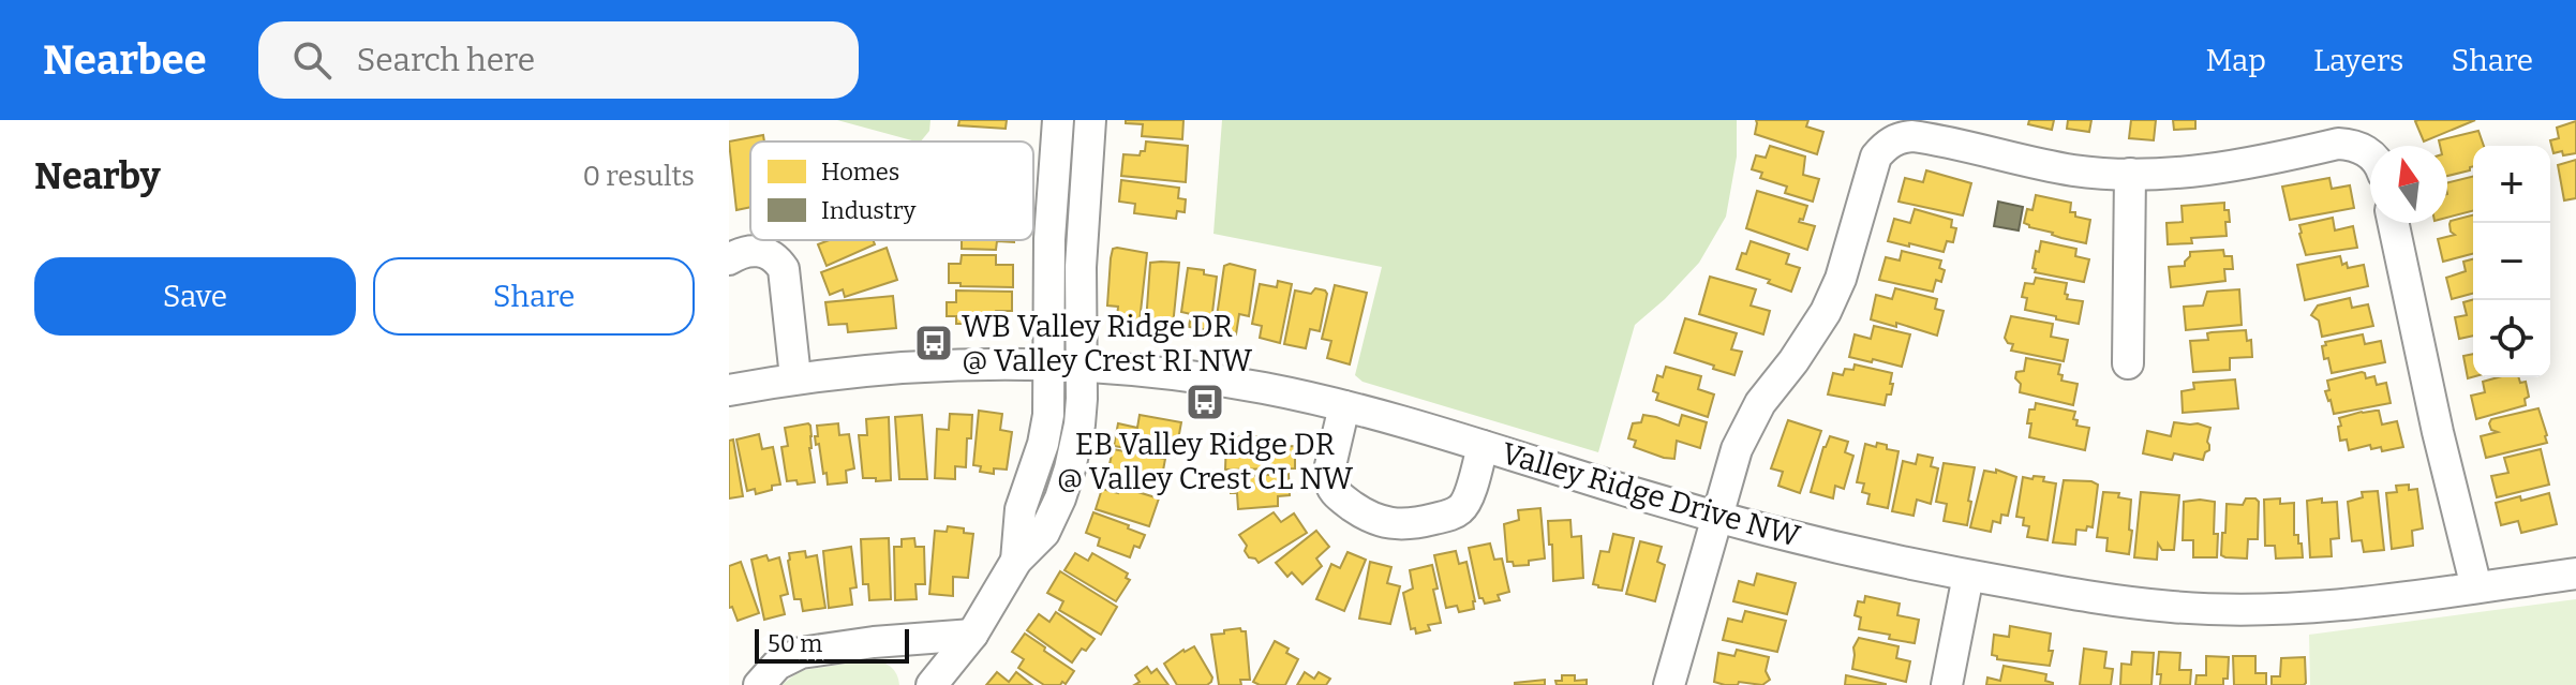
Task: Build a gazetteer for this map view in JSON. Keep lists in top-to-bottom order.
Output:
{
  "streets": {
    "street": ["Valley Ridge Drive NW"]
  },
  "places": {
    "bus stop": ["WB Valley Ridge DR @ Valley Crest RI NW", "EB Valley Ridge DR @ Valley Crest CL NW"]
  },
  "legend": ["Homes", "Industry"],
  "scale_bar": "50 m",
  "north": "top",
  "page": {
    "header": "Nearbee",
    "search": "Search here",
    "nav": ["Map", "Layers", "Share"],
    "heading": ["Nearby", "0 results"],
    "map_buttons": ["+", "−"],
    "buttons": ["Save", "Share"],
    "scale": "50 m"
  }
}
